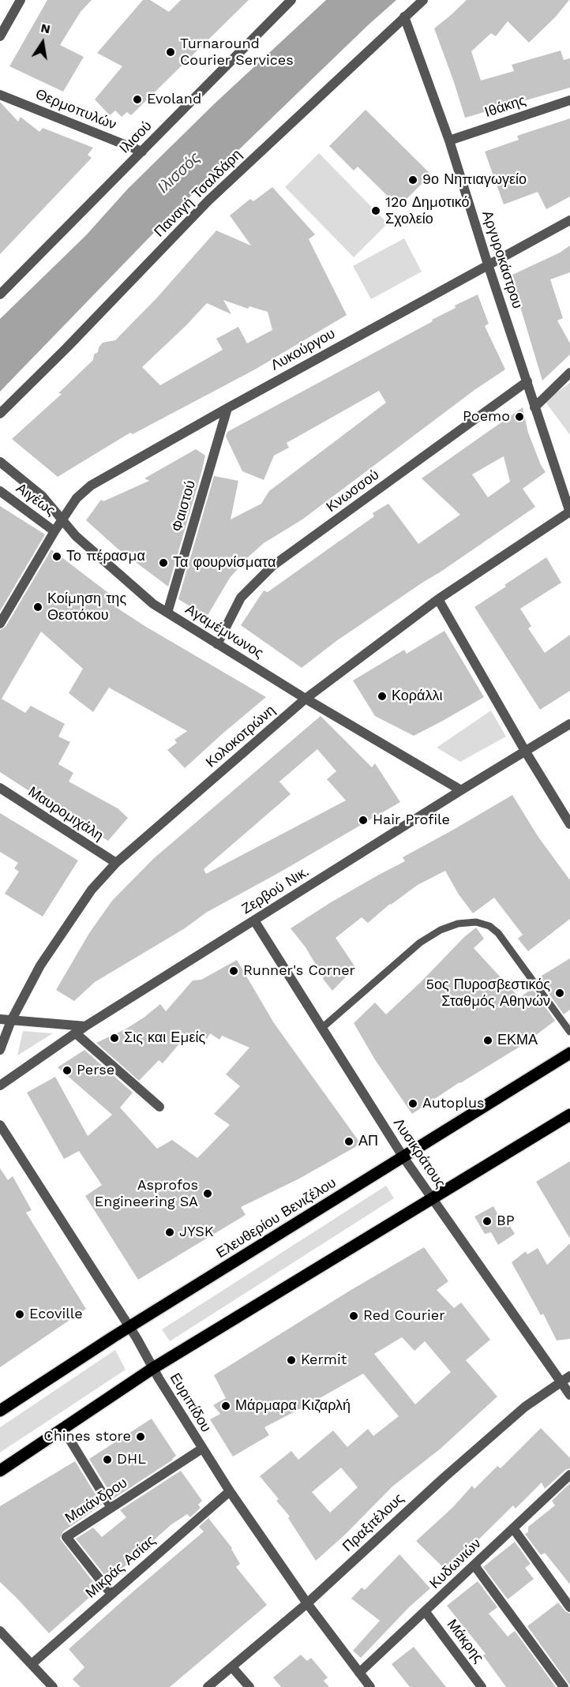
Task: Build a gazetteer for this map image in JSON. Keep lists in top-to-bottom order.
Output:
{
  "streets": {
    "main road": ["Ελευθερίου Βενιζέλου"],
    "street": [
      "Ιθάκης",
      "Θερμοπυλών",
      "Ιλισού",
      "Παναγή Τσαλδάρη",
      "Αργυροκάστρου",
      "Λυκούργου",
      "Κνωσσού",
      "Αιγέως",
      "Φαιστού",
      "Αγαμέμνωνος",
      "Κολοκοτρώνη",
      "Μαυρομιχάλη",
      "Ζερβού Νικ.",
      "Λυσικράτους",
      "Ευριπίδου",
      "Μαιάνδρου",
      "Πραξιτέλους",
      "Κυδωνιών",
      "Μικράς Ασίας",
      "Μάκρης"
    ]
  },
  "crossings": [
    ["Ιθάκης", "Αργυροκάστρου"],
    ["Θερμοπυλών", "Ιλισού"],
    ["Παναγή Τσαλδάρη", "Αργυροκάστρου"],
    ["Αργυροκάστρου", "Λυκούργου"],
    ["Αργυροκάστρου", "Κνωσσού"],
    ["Αργυροκάστρου", "Κολοκοτρώνη"],
    ["Λυκούργου", "Αιγέως"],
    ["Λυκούργου", "Φαιστού"],
    ["Λυκούργου", "Αγαμέμνωνος"],
    ["Κνωσσού", "Αγαμέμνωνος"],
    ["Φαιστού", "Αγαμέμνωνος"],
    ["Αγαμέμνωνος", "Κολοκοτρώνη"],
    ["Αγαμέμνωνος", "Ζερβού Νικ."],
    ["Κολοκοτρώνη", "Μαυρομιχάλη"],
    ["Ζερβού Νικ.", "Λυσικράτους"],
    ["Λυσικράτους", "Ελευθερίου Βενιζέλου"],
    ["Λυσικράτους", "Πραξιτέλους"],
    ["Ελευθερίου Βενιζέλου", "Ευριπίδου"],
    ["Ευριπίδου", "Μαιάνδρου"],
    ["Ευριπίδου", "Πραξιτέλους"],
    ["Ευριπίδου", "Κυδωνιών"],
    ["Ευριπίδου", "Μικράς Ασίας"],
    ["Μαιάνδρου", "Μικράς Ασίας"],
    ["Κυδωνιών", "Μάκρης"]
  ],
  "water": ["Ιλισσός"],
  "places": [
    "Turnaround Courier Services",
    "Evoland",
    "9ο Νηπιαγωγείο",
    "12ο Δημοτικό Σχολείο",
    "Poemo",
    "Το πέρασμα",
    "Τα φουρνίσματα",
    "Κοίμηση της Θεοτόκου",
    "Κοράλλι",
    "Hair Profile",
    "Runner's Corner",
    "5ος Πυροσβεστικός Σταθμός Αθηνών",
    "Σις και Εμείς",
    "ΕΚΜΑ",
    "Perse",
    "Autoplus",
    "ΑΠ",
    "Asprofos Engineering SA",
    "BP",
    "JYSK",
    "Ecoville",
    "Red Courier",
    "Kermit",
    "Μάρμαρα Κιζαρλή",
    "Chines store",
    "DHL"
  ],
  "north": "top"
}
